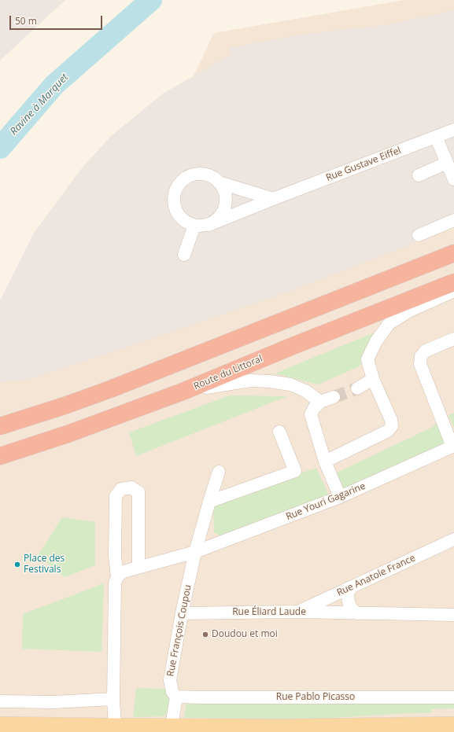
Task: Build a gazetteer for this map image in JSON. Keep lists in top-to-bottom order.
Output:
{
  "streets": {
    "highway": ["Route du Littoral"],
    "street": [
      "Rue Gustave Eiffel",
      "Rue Youri Gagarine",
      "Rue Anatole France",
      "Rue Éliard Laude",
      "Rue François Coupou",
      "Rue Pablo Picasso"
    ]
  },
  "crossings": [
    ["Rue Youri Gagarine", "Rue François Coupou"],
    ["Rue Anatole France", "Rue Éliard Laude"],
    ["Rue Éliard Laude", "Rue François Coupou"],
    ["Rue François Coupou", "Rue Pablo Picasso"]
  ],
  "water": ["Ravine à Marquet"],
  "places": ["Place des Festivals", "Doudou et moi"],
  "scale_bar": "50 m"
}
